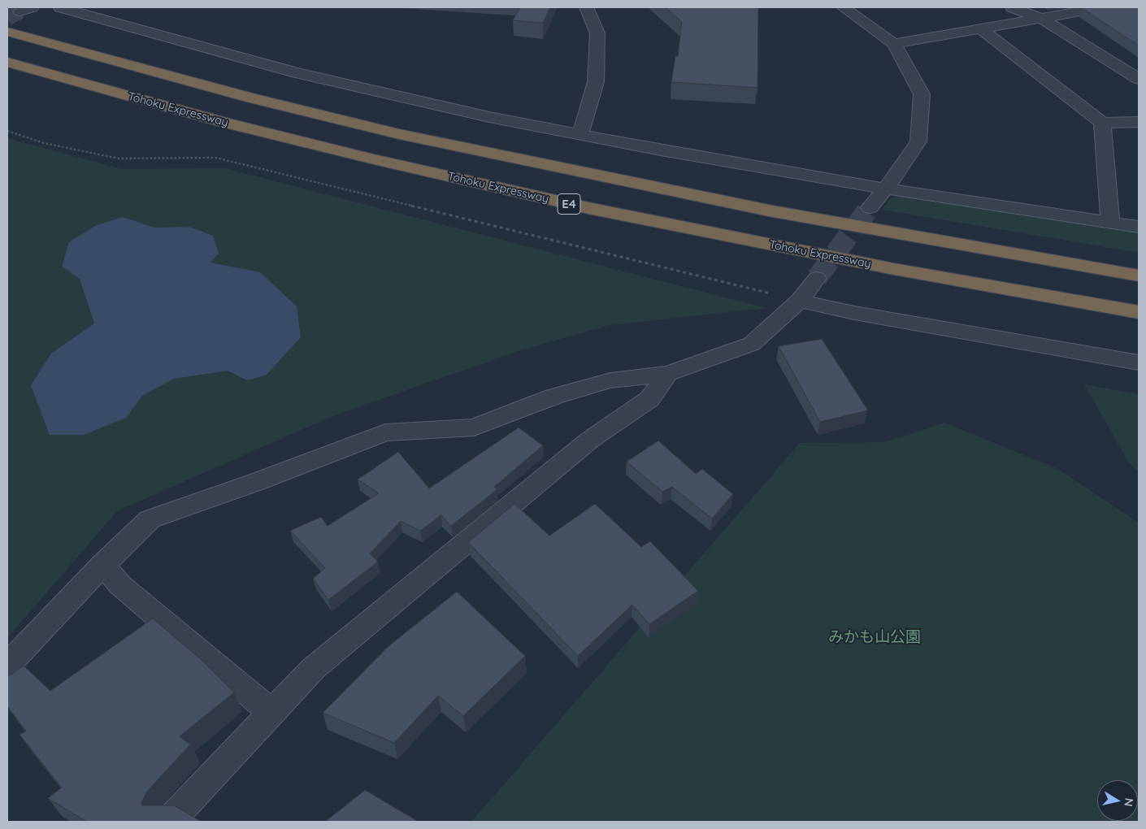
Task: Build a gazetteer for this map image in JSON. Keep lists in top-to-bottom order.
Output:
{
  "streets": {
    "highway": ["Tohoku Expressway", "E4"]
  },
  "parks": ["みかも山公園"],
  "north": "right"
}
